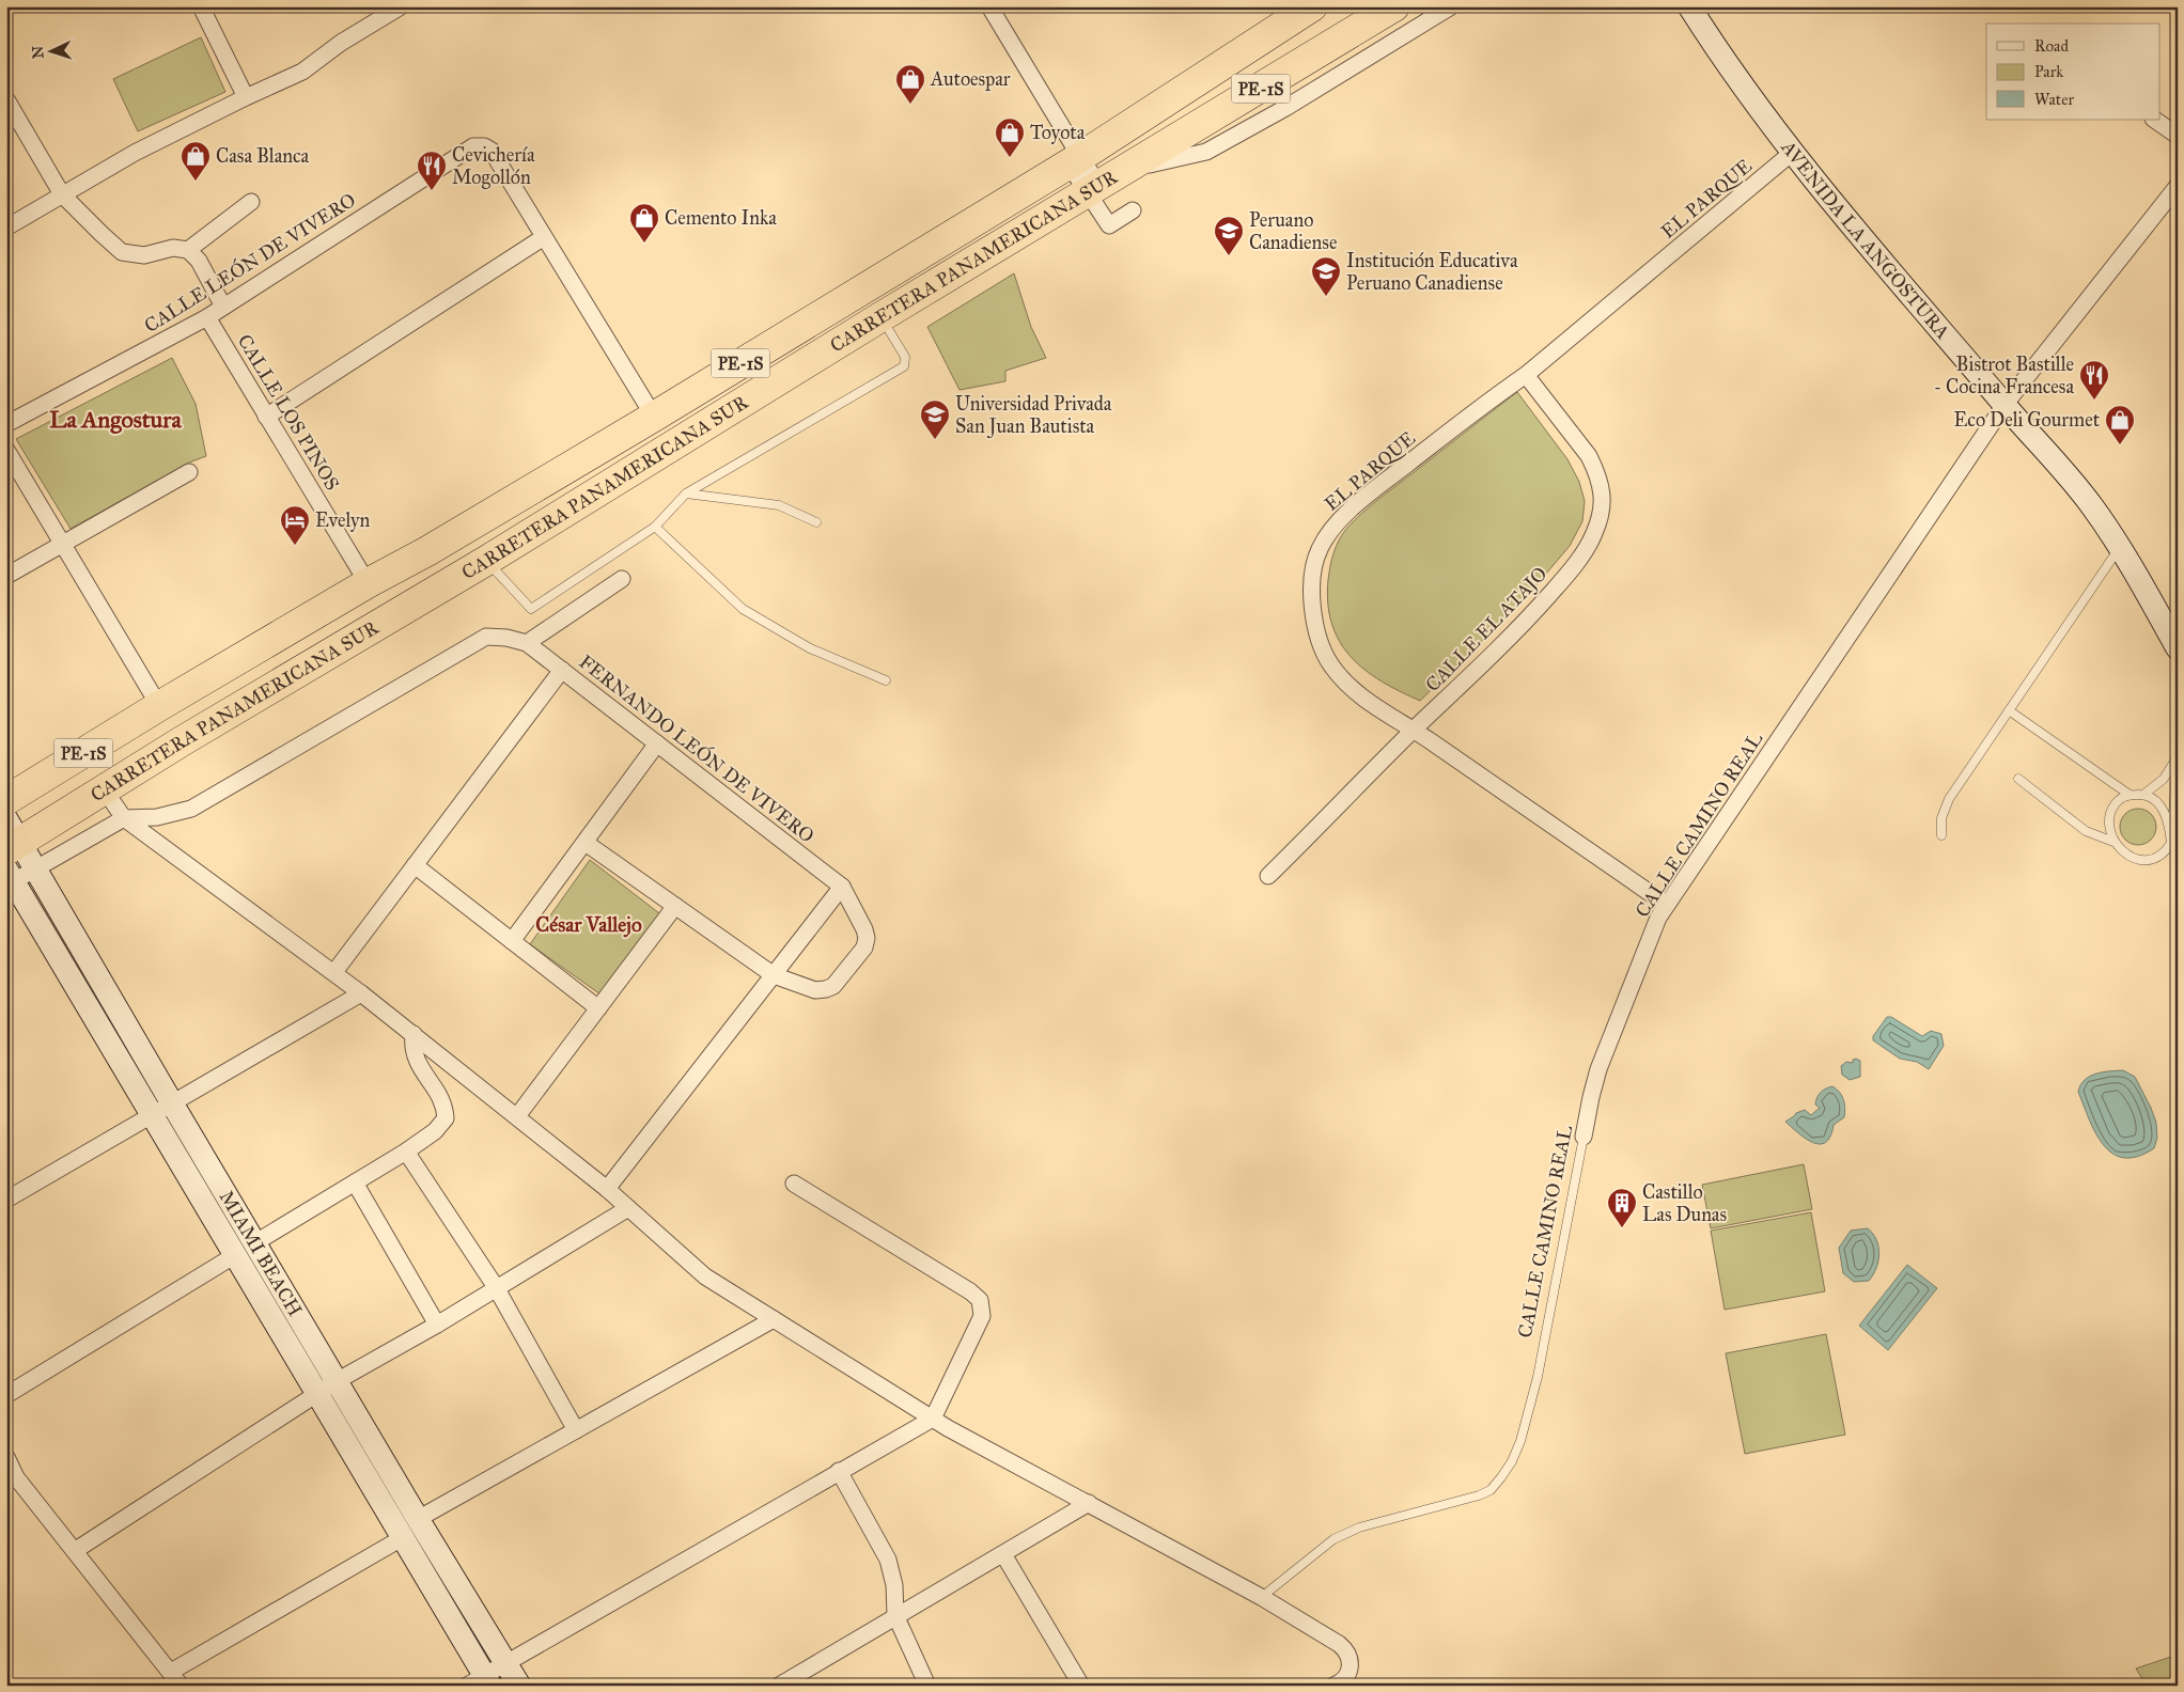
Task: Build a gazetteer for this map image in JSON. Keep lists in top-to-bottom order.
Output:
{
  "streets": {
    "highway": ["PE-1S", "CARRETERA PANAMERICANA SUR"],
    "street": [
      "EL PARQUE",
      "AVENIDA LA ANGOSTURA",
      "CALLE LEÓN DE VIVERO",
      "CALLE LOS PINOS",
      "CALLE EL ATAJO",
      "FERNANDO LEÓN DE VIVERO",
      "CALLE CAMINO REAL",
      "MIAMI BEACH"
    ]
  },
  "crossings": [
    ["EL PARQUE", "AVENIDA LA ANGOSTURA"],
    ["EL PARQUE", "CALLE EL ATAJO"],
    ["EL PARQUE", "CALLE CAMINO REAL"],
    ["AVENIDA LA ANGOSTURA", "CALLE CAMINO REAL"],
    ["CARRETERA PANAMERICANA SUR", "CALLE LOS PINOS"],
    ["CARRETERA PANAMERICANA SUR", "MIAMI BEACH"],
    ["CALLE LEÓN DE VIVERO", "CALLE LOS PINOS"]
  ],
  "districts": ["La Angostura", "César Vallejo"],
  "places": {
    "shop": [
      "Autoespar",
      "Toyota",
      "Casa Blanca",
      "Cemento Inka",
      "Eco Deli Gourmet"
    ],
    "restaurant": ["Cevichería Mogollón", "Bistrot Bastille - Cocina Francesa"],
    "school or university": ["Peruano Canadiense", "Institución Educativa Peruano Canadiense", "Universidad Privada San Juan Bautista"],
    "hotel": ["Evelyn"],
    "building": ["Castillo Las Dunas"]
  },
  "legend": ["Road", "Park", "Water"],
  "north": "left"
}
